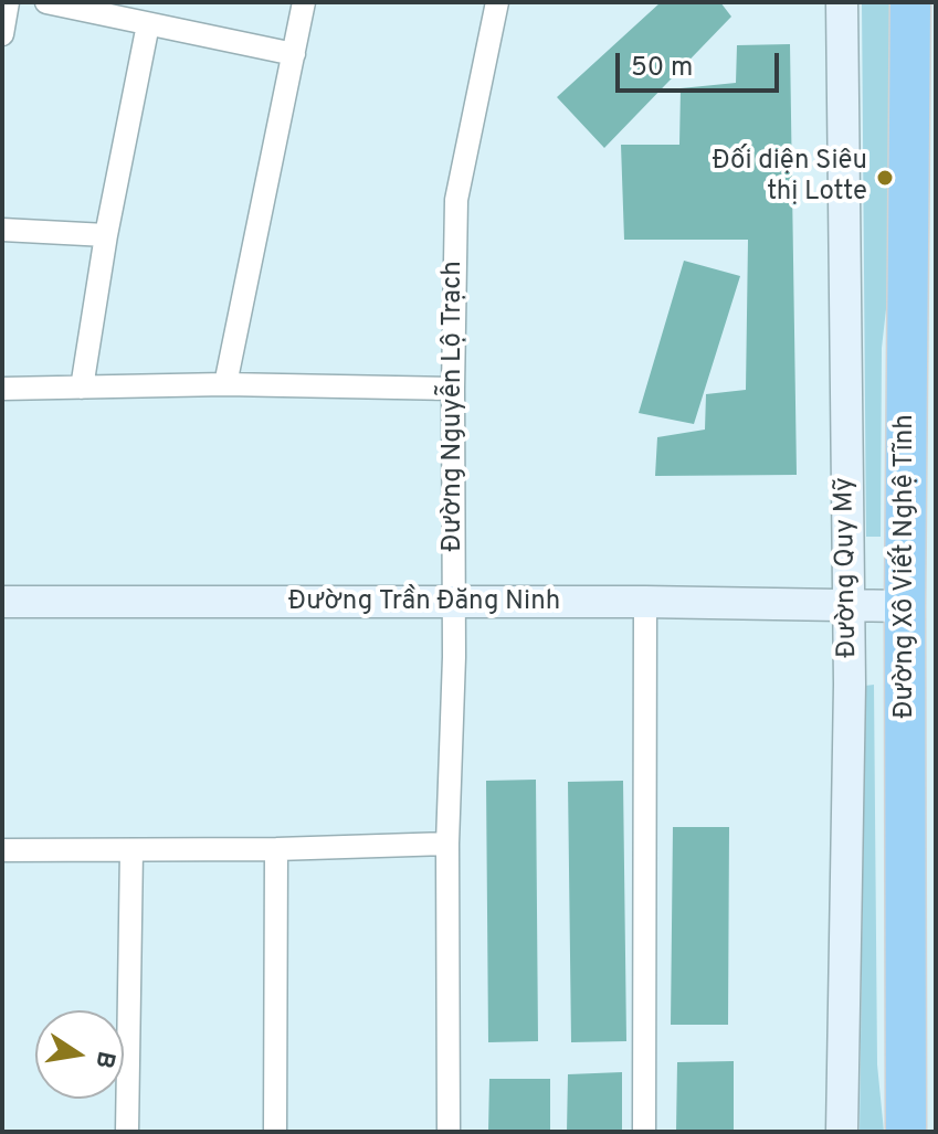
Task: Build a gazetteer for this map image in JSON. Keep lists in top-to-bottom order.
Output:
{
  "streets": {
    "highway": ["Đường Xô Viết Nghệ Tĩnh"],
    "street": ["Đường Nguyễn Lộ Trạch", "Đường Quy Mỹ", "Đường Trần Đăng Ninh"]
  },
  "crossings": [
    ["Đường Nguyễn Lộ Trạch", "Đường Trần Đăng Ninh"],
    ["Đường Xô Viết Nghệ Tĩnh", "Đường Trần Đăng Ninh"],
    ["Đường Quy Mỹ", "Đường Trần Đăng Ninh"]
  ],
  "places": ["Đối diện Siêu thị Lotte"],
  "scale_bar": "50 m",
  "north": "right"
}
